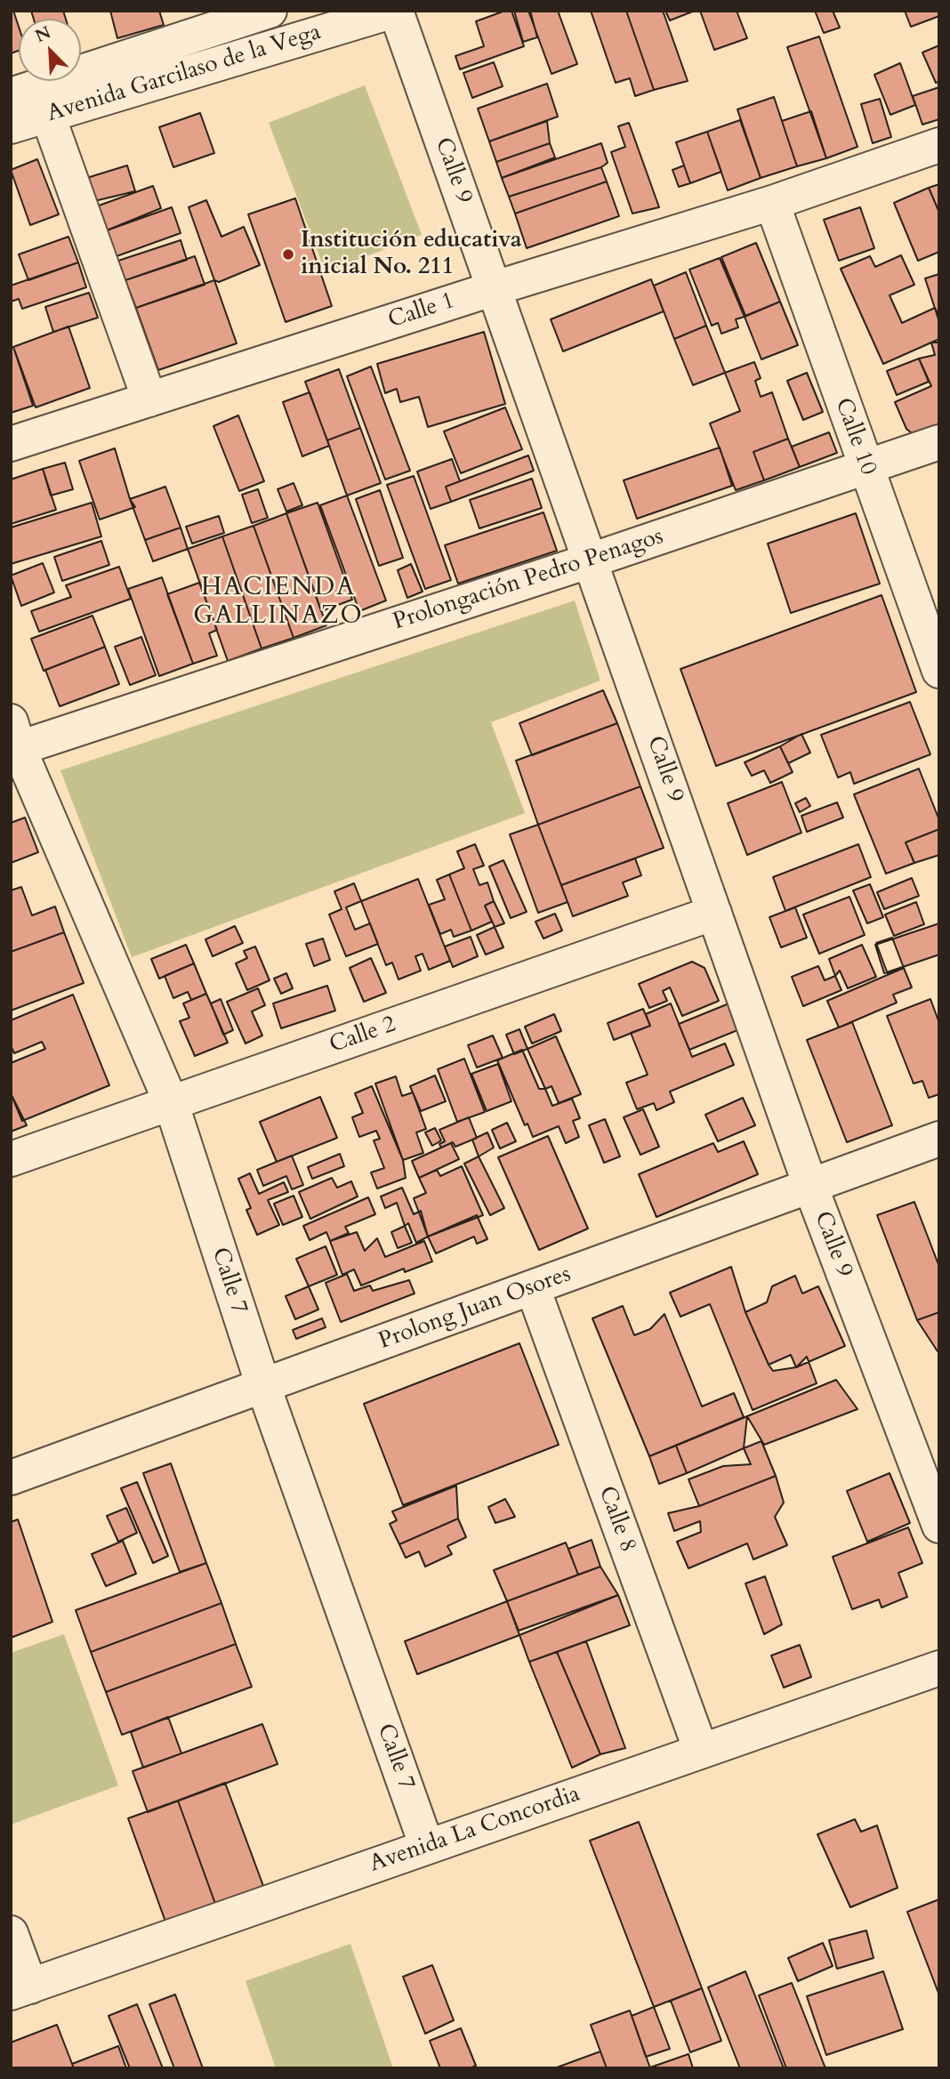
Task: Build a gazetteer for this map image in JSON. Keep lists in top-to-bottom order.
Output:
{
  "streets": {
    "street": [
      "Avenida Garcilaso de la Vega",
      "Calle 9",
      "Calle 1",
      "Calle 10",
      "Prolongación Pedro Penagos",
      "Calle 2",
      "Calle 7",
      "Prolong Juan Osores",
      "Calle 8",
      "Avenida La Concordia"
    ]
  },
  "crossings": [
    ["Avenida Garcilaso de la Vega", "Calle 9"],
    ["Calle 9", "Calle 1"],
    ["Calle 9", "Prolongación Pedro Penagos"],
    ["Calle 9", "Calle 2"],
    ["Calle 9", "Prolong Juan Osores"],
    ["Calle 1", "Calle 10"],
    ["Calle 10", "Prolongación Pedro Penagos"],
    ["Prolongación Pedro Penagos", "Calle 7"],
    ["Calle 2", "Calle 7"],
    ["Calle 7", "Prolong Juan Osores"],
    ["Calle 7", "Avenida La Concordia"],
    ["Prolong Juan Osores", "Calle 8"],
    ["Calle 8", "Avenida La Concordia"]
  ],
  "districts": ["HACIENDA GALLINAZO"],
  "places": ["Institución educativa inicial No. 211"],
  "north": "top left"
}
